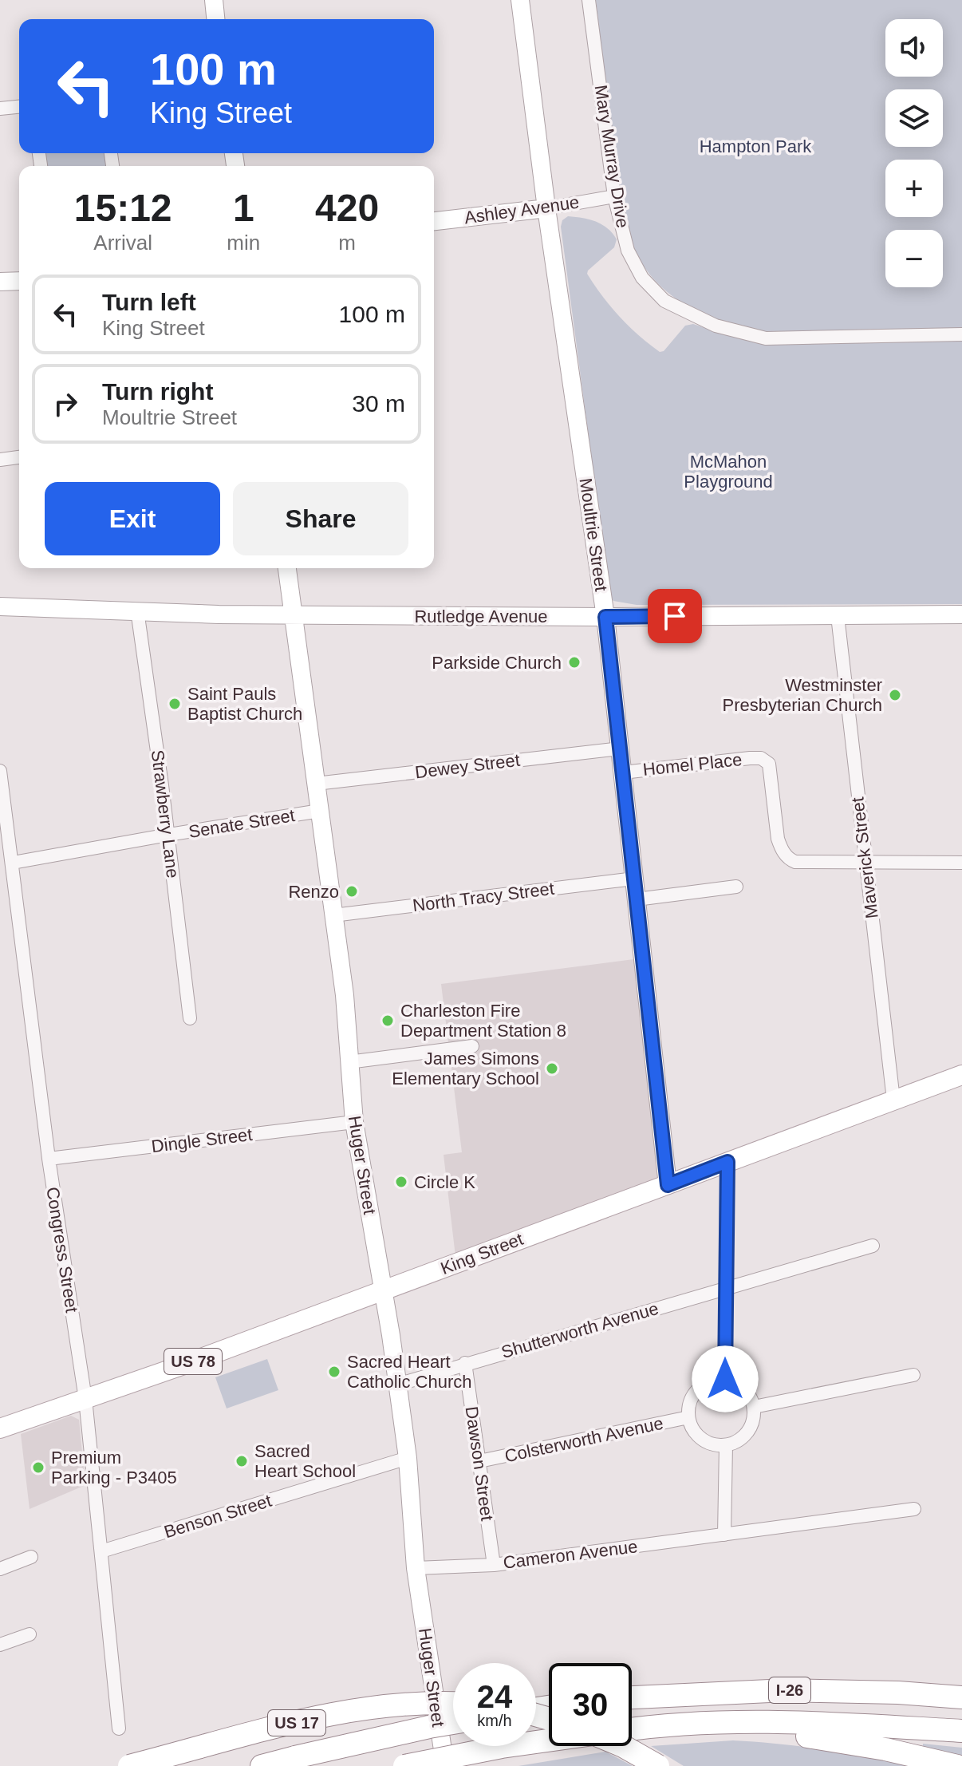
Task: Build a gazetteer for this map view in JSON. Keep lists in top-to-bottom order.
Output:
{
  "streets": {
    "highway": ["I-26", "US 17"],
    "main road": ["King Street", "US 78"],
    "street": [
      "Mary Murray Drive",
      "Ashley Avenue",
      "Moultrie Street",
      "Rutledge Avenue",
      "Homel Place",
      "Dewey Street",
      "Strawberry Lane",
      "Senate Street",
      "Maverick Street",
      "North Tracy Street",
      "Dingle Street",
      "Huger Street",
      "Congress Street",
      "Shutterworth Avenue",
      "Colsterworth Avenue",
      "Dawson Street",
      "Benson Street",
      "Cameron Avenue"
    ]
  },
  "crossings": [
    ["Mary Murray Drive", "Ashley Avenue"],
    ["Ashley Avenue", "Moultrie Street"],
    ["Moultrie Street", "Rutledge Avenue"],
    ["Moultrie Street", "Homel Place"],
    ["Moultrie Street", "Dewey Street"],
    ["Moultrie Street", "North Tracy Street"],
    ["Moultrie Street", "King Street"],
    ["Rutledge Avenue", "Strawberry Lane"],
    ["Rutledge Avenue", "Maverick Street"],
    ["Rutledge Avenue", "Huger Street"],
    ["Homel Place", "Maverick Street"],
    ["Dewey Street", "Huger Street"],
    ["Strawberry Lane", "Senate Street"],
    ["Senate Street", "Huger Street"],
    ["Senate Street", "Congress Street"],
    ["Maverick Street", "King Street"],
    ["North Tracy Street", "Huger Street"],
    ["Dingle Street", "Huger Street"],
    ["Dingle Street", "Congress Street"],
    ["Huger Street", "King Street"],
    ["Huger Street", "Shutterworth Avenue"],
    ["Huger Street", "Benson Street"],
    ["Huger Street", "Cameron Avenue"],
    ["Congress Street", "King Street"],
    ["Congress Street", "Benson Street"],
    ["Shutterworth Avenue", "Dawson Street"],
    ["Colsterworth Avenue", "Dawson Street"],
    ["Dawson Street", "Cameron Avenue"]
  ],
  "parks": ["Hampton Park", "McMahon Playground"],
  "places": [
    "Parkside Church",
    "Westminster Presbyterian Church",
    "Saint Pauls Baptist Church",
    "Renzo",
    "Charleston Fire Department Station 8",
    "James Simons Elementary School",
    "Circle K",
    "Sacred Heart Catholic Church",
    "Sacred Heart School",
    "Premium Parking - P3405"
  ],
  "page": {
    "map_buttons": ["+", "−"],
    "turn": ["100 m", "King Street"],
    "eta": [
      "15:12",
      "Arrival",
      "1",
      "min",
      "420",
      "m"
    ],
    "list": [
      {
        "name": "Turn left",
        "note": "King Street",
        "value": "100 m"
      },
      {
        "name": "Turn right",
        "note": "Moultrie Street",
        "value": "30 m"
      }
    ],
    "buttons": ["Exit", "Share"],
    "speed": "24 km/h",
    "limit": "30"
  }
}
